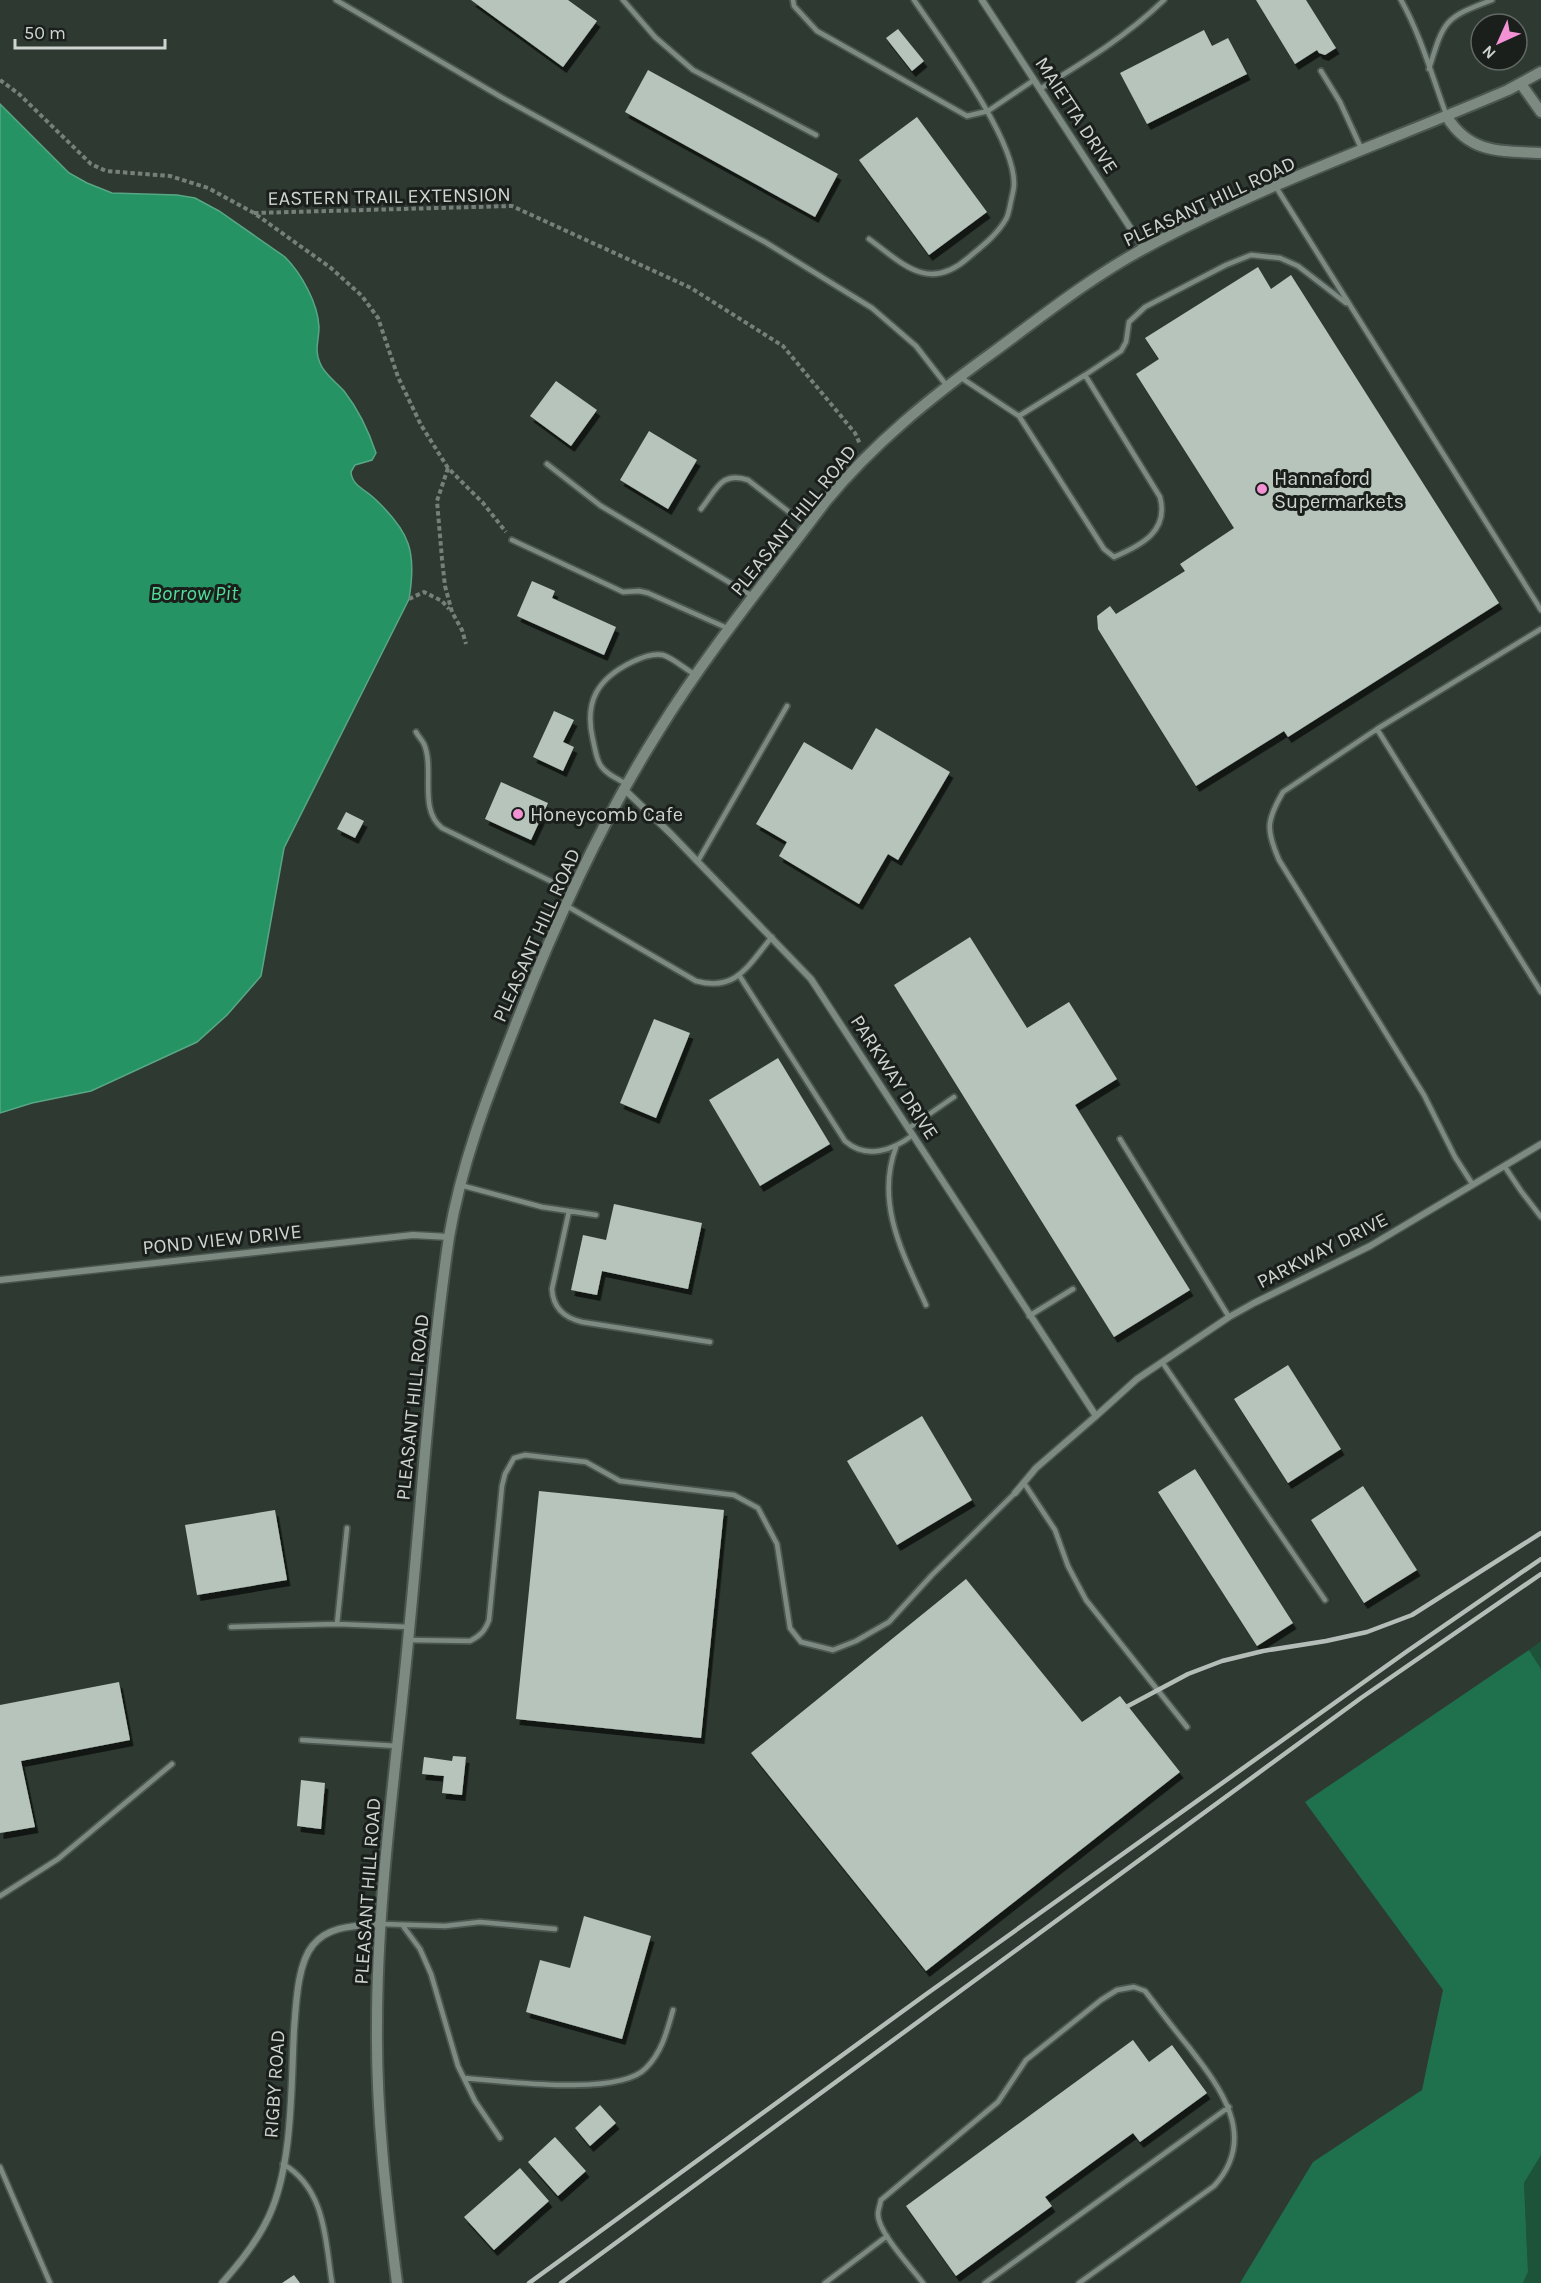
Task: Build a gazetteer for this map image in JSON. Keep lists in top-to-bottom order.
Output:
{
  "streets": {
    "street": [
      "MAIETTA DRIVE",
      "PLEASANT HILL ROAD",
      "PARKWAY DRIVE",
      "POND VIEW DRIVE",
      "RIGBY ROAD"
    ],
    "path": ["EASTERN TRAIL EXTENSION"]
  },
  "crossings": [
    ["MAIETTA DRIVE", "PLEASANT HILL ROAD"],
    ["EASTERN TRAIL EXTENSION", "PLEASANT HILL ROAD"],
    ["PLEASANT HILL ROAD", "PARKWAY DRIVE"],
    ["PLEASANT HILL ROAD", "POND VIEW DRIVE"],
    ["PLEASANT HILL ROAD", "RIGBY ROAD"]
  ],
  "water": ["Borrow Pit"],
  "places": ["Hannaford Supermarkets", "Honeycomb Cafe"],
  "scale_bar": "50 m",
  "north": "bottom left"
}
